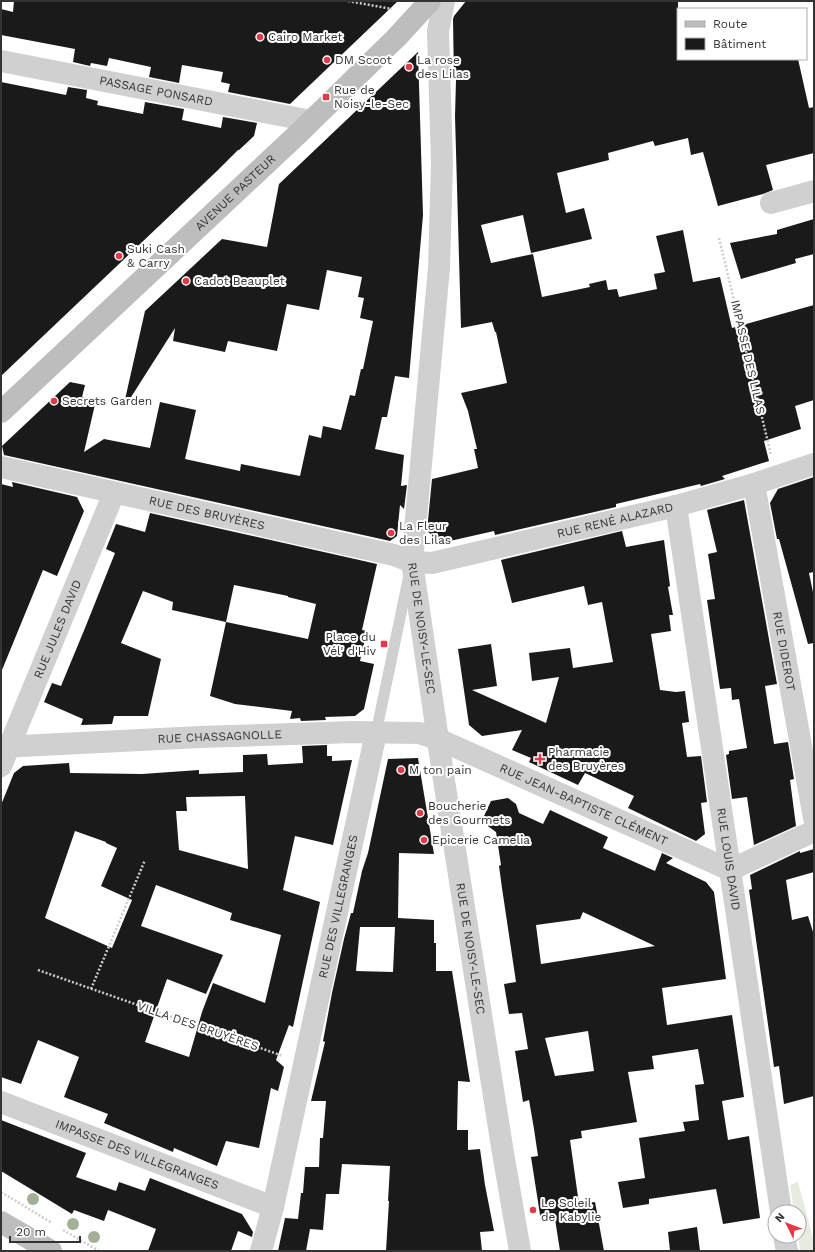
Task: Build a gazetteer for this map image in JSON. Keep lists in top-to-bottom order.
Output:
{
  "streets": {
    "main road": ["AVENUE PASTEUR"],
    "street": [
      "PASSAGE PONSARD",
      "RUE DES BRUYÈRES",
      "RUE RENÉ ALAZARD",
      "RUE DE NOISY-LE-SEC",
      "RUE JULES DAVID",
      "RUE DIDEROT",
      "RUE CHASSAGNOLLE",
      "RUE JEAN-BAPTISTE CLÉMENT",
      "RUE LOUIS DAVID",
      "RUE DES VILLEGRANGES",
      "IMPASSE DES VILLEGRANGES"
    ],
    "path": ["IMPASSE DES LILAS", "VILLA DES BRUYÈRES"]
  },
  "crossings": [
    ["PASSAGE PONSARD", "AVENUE PASTEUR"],
    ["IMPASSE DES LILAS", "RUE RENÉ ALAZARD"],
    ["RUE DES BRUYÈRES", "RUE RENÉ ALAZARD"],
    ["RUE DES BRUYÈRES", "RUE DE NOISY-LE-SEC"],
    ["RUE DES BRUYÈRES", "RUE JULES DAVID"],
    ["RUE DES BRUYÈRES", "RUE DES VILLEGRANGES"],
    ["RUE RENÉ ALAZARD", "RUE DE NOISY-LE-SEC"],
    ["RUE RENÉ ALAZARD", "RUE DIDEROT"],
    ["RUE RENÉ ALAZARD", "RUE LOUIS DAVID"],
    ["RUE RENÉ ALAZARD", "RUE DES VILLEGRANGES"],
    ["RUE DE NOISY-LE-SEC", "RUE CHASSAGNOLLE"],
    ["RUE DE NOISY-LE-SEC", "RUE JEAN-BAPTISTE CLÉMENT"],
    ["RUE DE NOISY-LE-SEC", "RUE DES VILLEGRANGES"],
    ["RUE JULES DAVID", "RUE CHASSAGNOLLE"],
    ["RUE CHASSAGNOLLE", "RUE JEAN-BAPTISTE CLÉMENT"],
    ["RUE CHASSAGNOLLE", "RUE DES VILLEGRANGES"],
    ["RUE JEAN-BAPTISTE CLÉMENT", "RUE LOUIS DAVID"],
    ["RUE DES VILLEGRANGES", "VILLA DES BRUYÈRES"],
    ["RUE DES VILLEGRANGES", "IMPASSE DES VILLEGRANGES"]
  ],
  "places": {
    "other": [
      "Cairo Market",
      "DM Scoot",
      "La rose des Lilas",
      "Suki Cash & Carry",
      "Cadot Beauplet",
      "Secrets Garden",
      "La Fleur des Lilas",
      "M ton pain",
      "Boucherie des Gourmets",
      "Epicerie Camelia",
      "Le Soleil de Kabylie"
    ],
    "transit": ["Rue de Noisy-le-Sec", "Place du Vél' d'Hiv"],
    "health": ["Pharmacie des Bruyères"]
  },
  "legend": ["Route", "Bâtiment"],
  "scale_bar": "20 m",
  "north": "top left"
}
